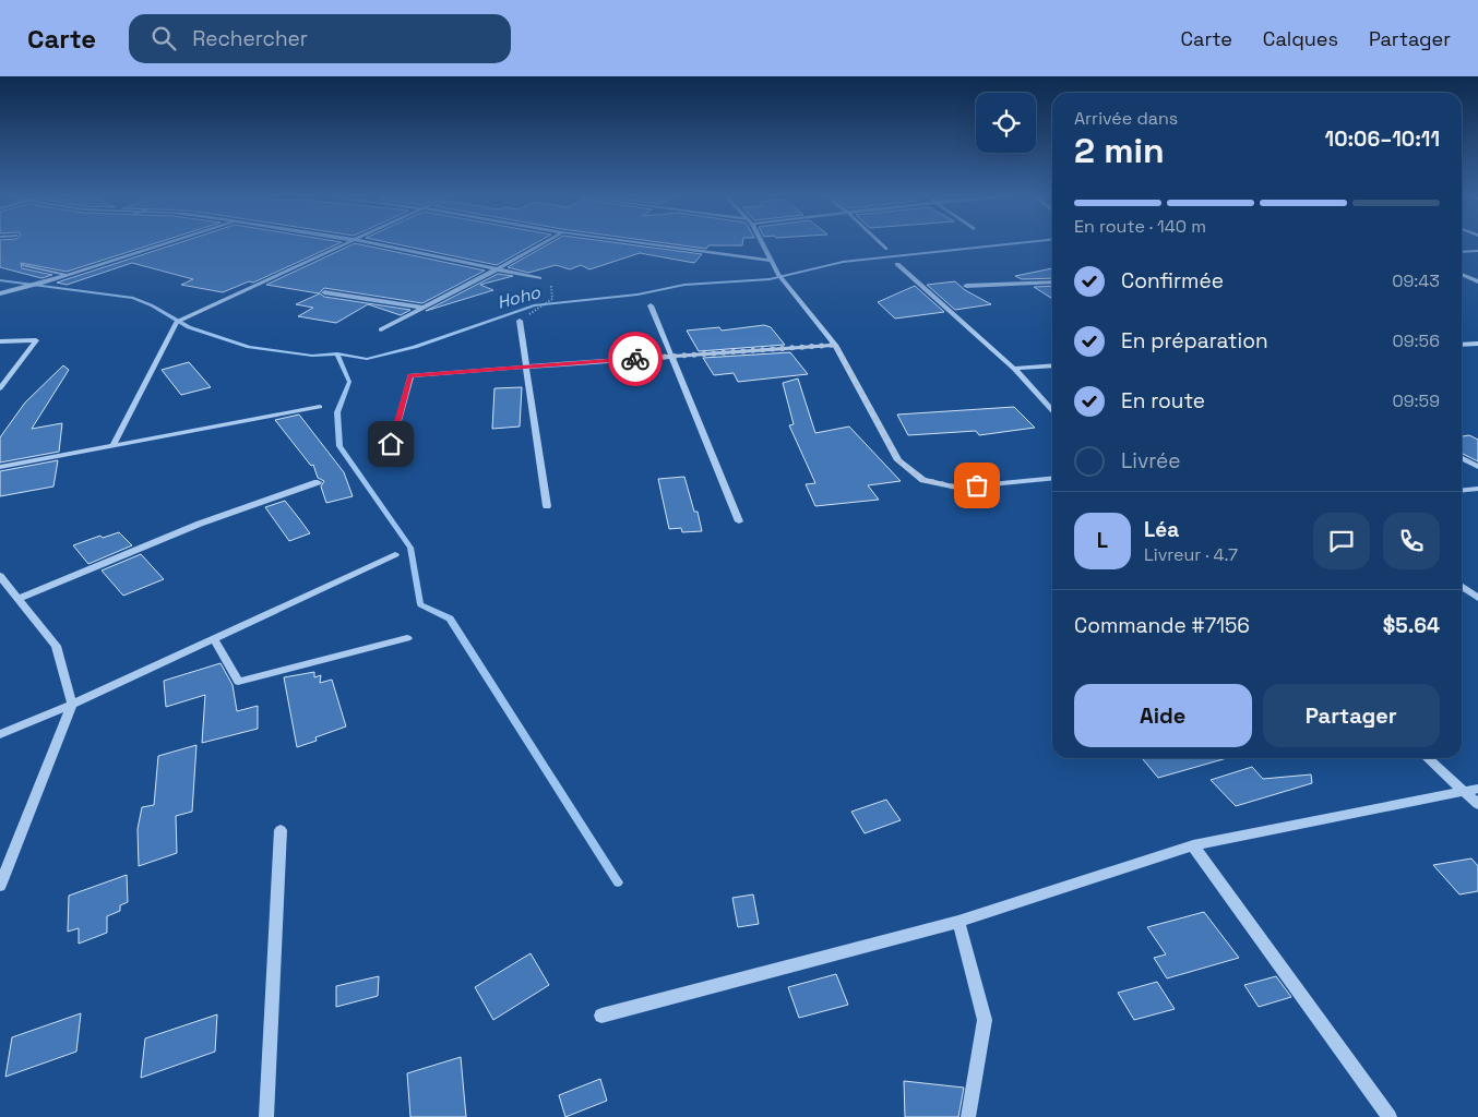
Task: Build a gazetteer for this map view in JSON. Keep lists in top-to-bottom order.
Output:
{
  "water": ["Hoho"],
  "page": {
    "header": "Carte",
    "search": "Rechercher",
    "nav": ["Carte", "Calques", "Partager"],
    "heading": ["2 min", "Arrivée dans", "10:06–10:11"],
    "panel": [
      "Léa",
      "Livreur · 4.7",
      "Commande #7156",
      "$5.64"
    ],
    "bar": "En route · 140 m",
    "list": [
      ["Confirmée", "09:43"],
      ["En préparation", "09:56"],
      ["En route", "09:59"],
      "Livrée"
    ],
    "round": "L",
    "buttons": ["Aide", "Partager"]
  }
}
